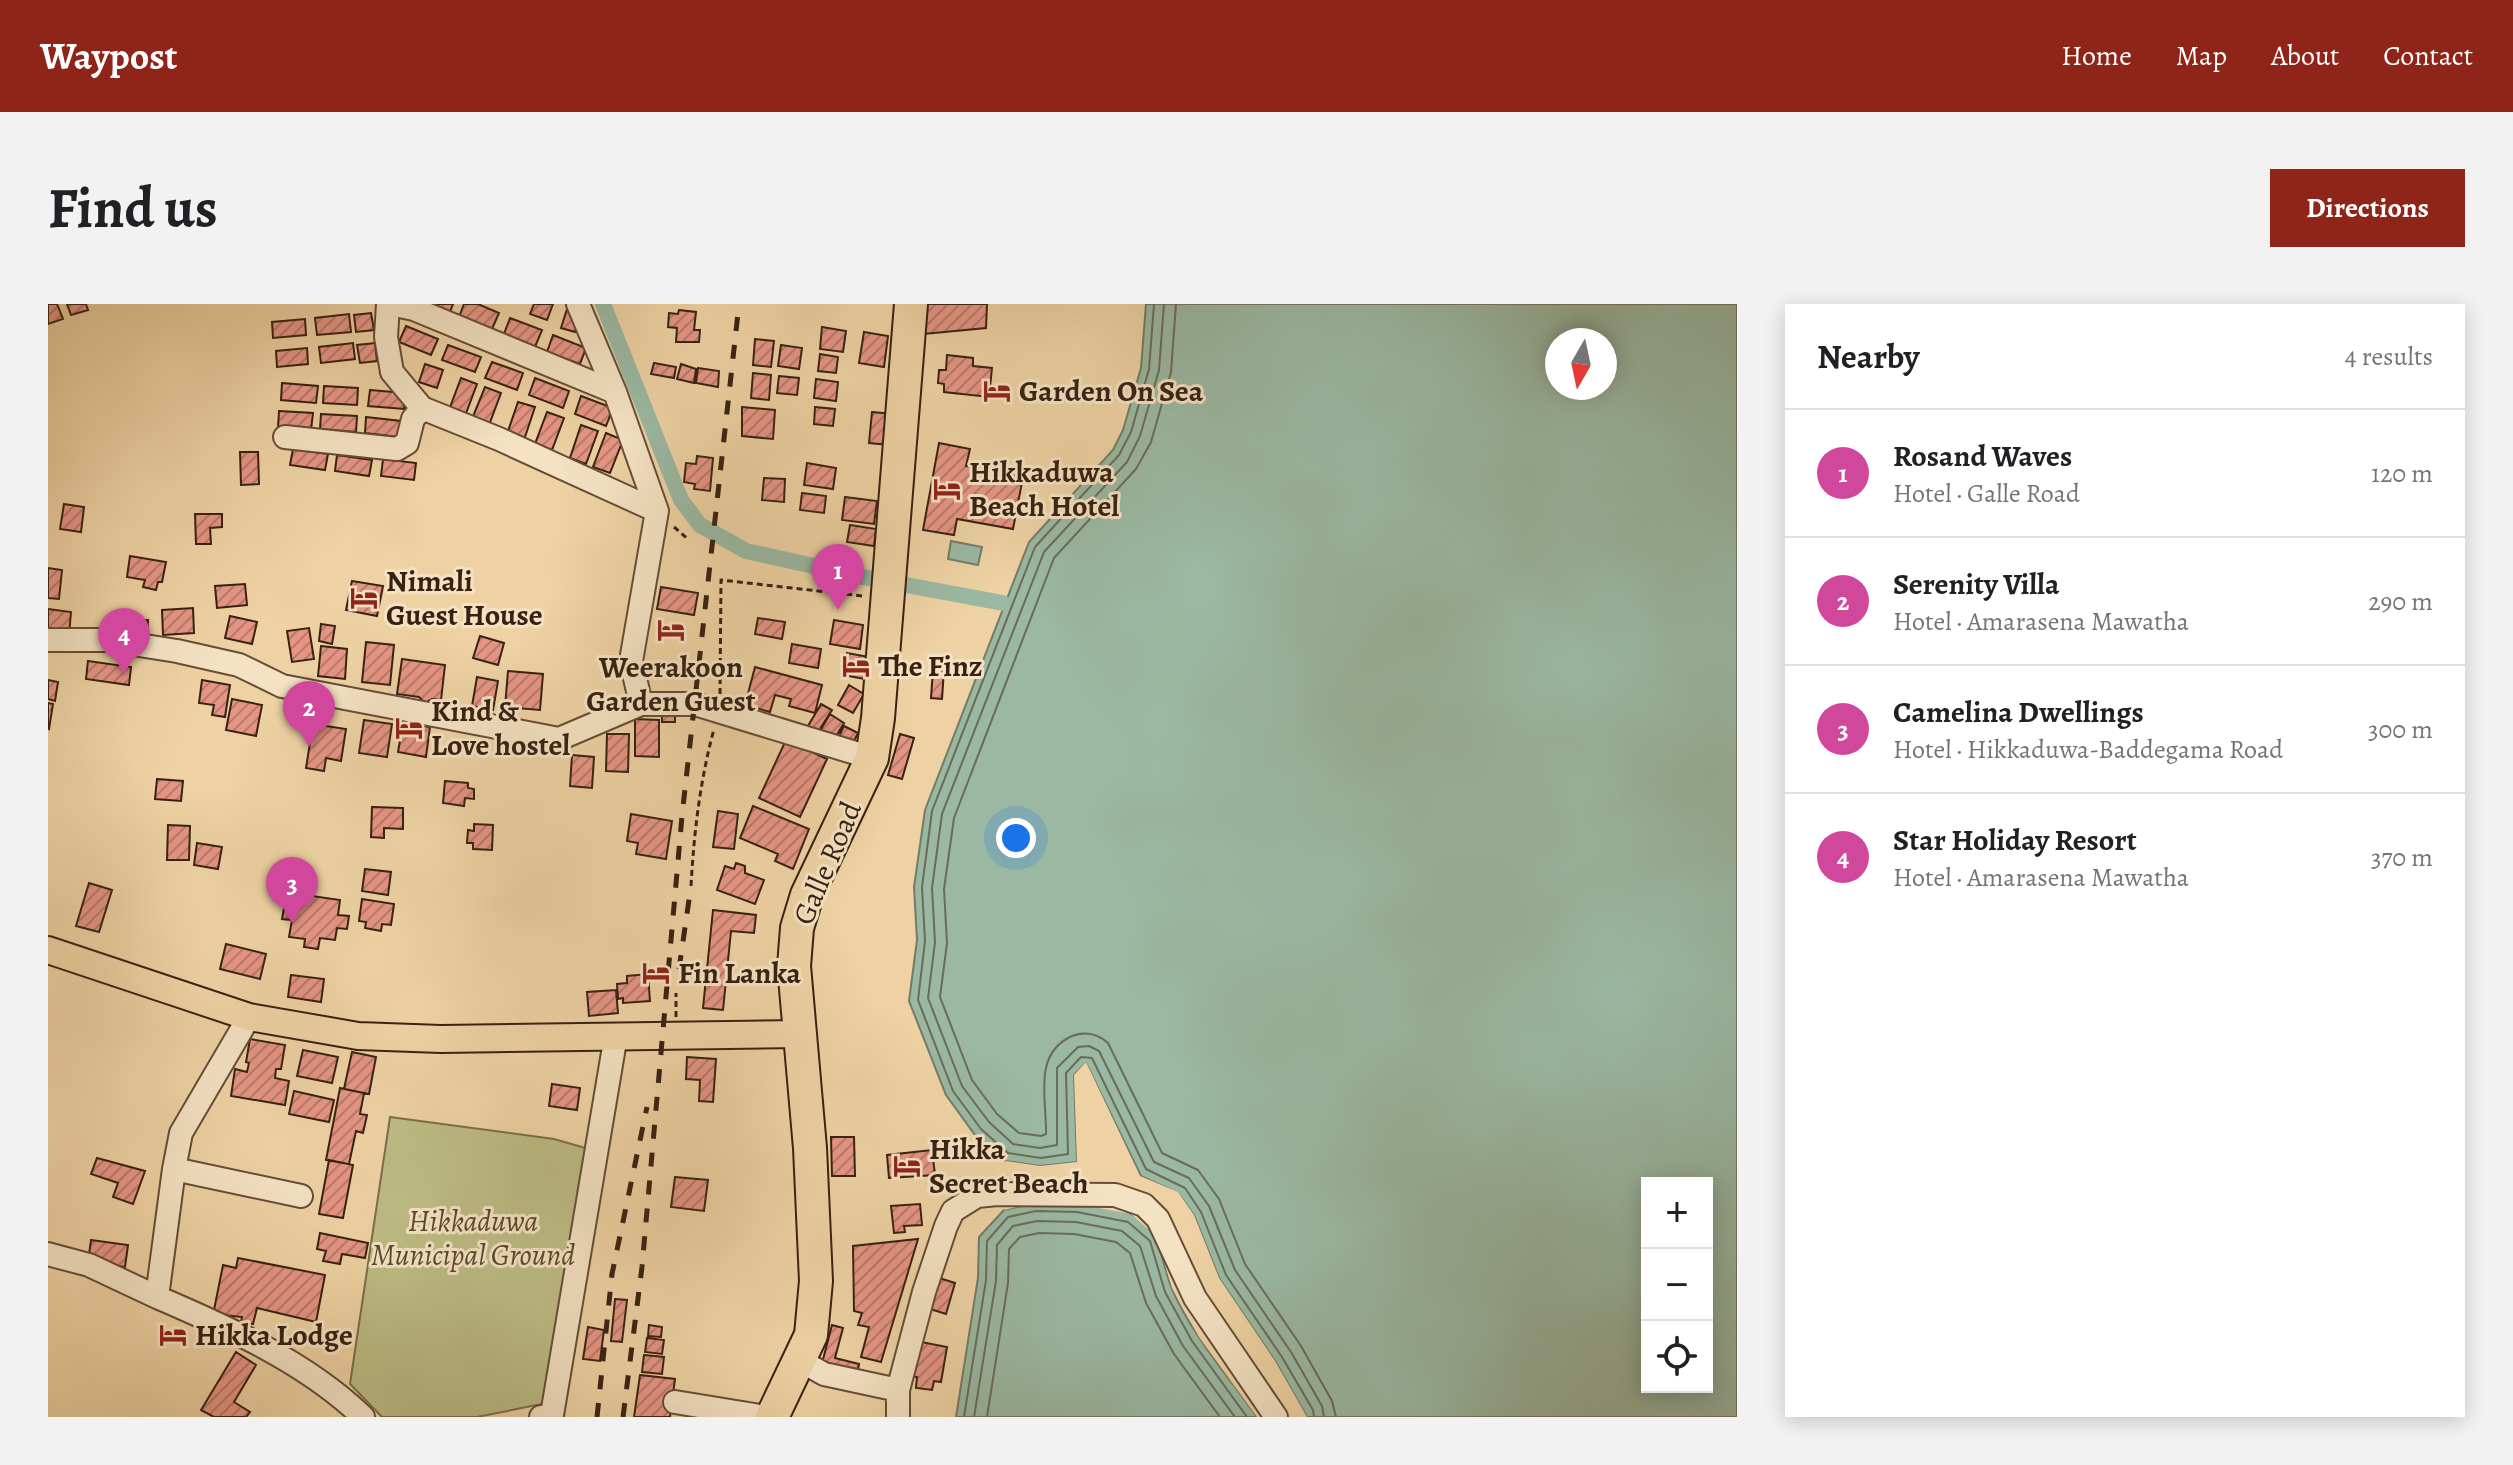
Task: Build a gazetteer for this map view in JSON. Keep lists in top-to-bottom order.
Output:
{
  "streets": {
    "highway": ["Galle Road"]
  },
  "parks": ["Hikkaduwa Municipal Ground"],
  "places": {
    "hotel": [
      "Garden On Sea",
      "Hikkaduwa Beach Hotel",
      "Nimali Guest House",
      "Weerakoon Garden Guest",
      "The Finz",
      "Kind & Love hostel",
      "Fin Lanka",
      "Hikka Secret Beach",
      "Hikka Lodge"
    ]
  },
  "north": "bottom",
  "page": {
    "header": "Waypost",
    "nav": [
      "Home",
      "Map",
      "About",
      "Contact"
    ],
    "buttons": "Directions",
    "title": "Find us",
    "heading": ["Nearby", "4 results"],
    "list": [
      {
        "mark": "1",
        "name": "Rosand Waves",
        "note": "Hotel · Galle Road",
        "value": "120 m"
      },
      {
        "mark": "2",
        "name": "Serenity Villa",
        "note": "Hotel · Amarasena Mawatha",
        "value": "290 m"
      },
      {
        "mark": "3",
        "name": "Camelina Dwellings",
        "note": "Hotel · Hikkaduwa-Baddegama Road",
        "value": "300 m"
      },
      {
        "mark": "4",
        "name": "Star Holiday Resort",
        "note": "Hotel · Amarasena Mawatha",
        "value": "370 m"
      }
    ],
    "pins": [
      "1",
      "4",
      "2",
      "3"
    ],
    "map_buttons": ["+", "−"]
  }
}
